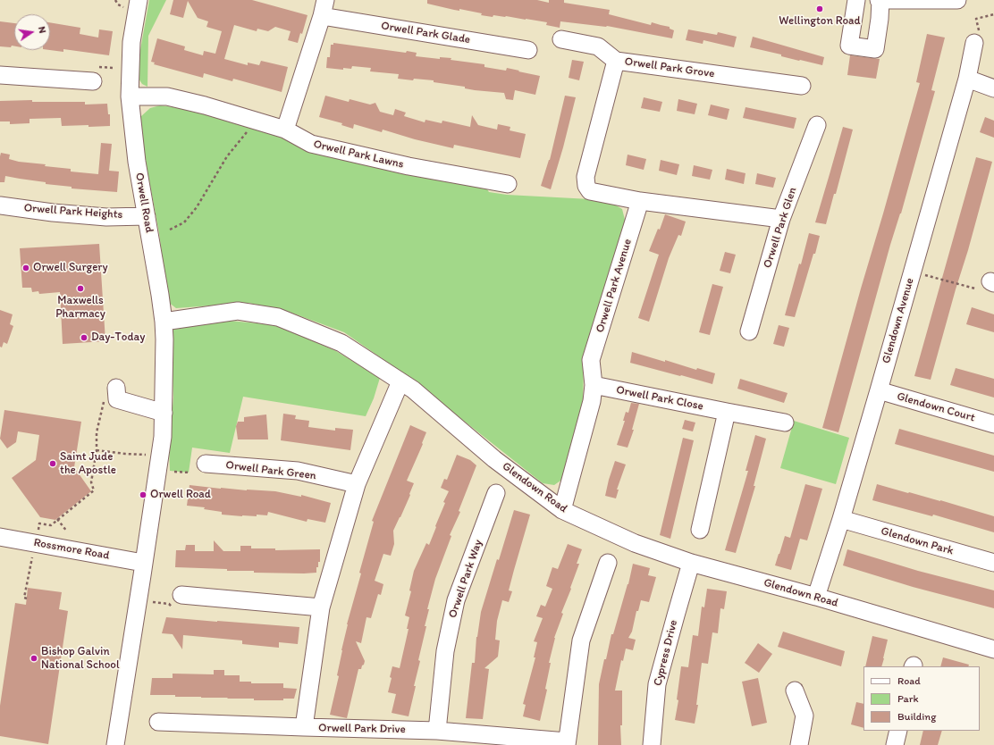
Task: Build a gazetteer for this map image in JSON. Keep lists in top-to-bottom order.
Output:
{
  "streets": {
    "street": [
      "Orwell Park Glade",
      "Orwell Park Grove",
      "Orwell Park Lawns",
      "Orwell Road",
      "Orwell Park Heights",
      "Orwell Park Glen",
      "Orwell Park Avenue",
      "Glendown Avenue",
      "Orwell Park Close",
      "Glendown Court",
      "Orwell Park Green",
      "Glendown Road",
      "Glendown Park",
      "Rossmore Road",
      "Orwell Park Way",
      "Cypress Drive",
      "Orwell Park Drive"
    ]
  },
  "crossings": [
    ["Orwell Park Grove", "Orwell Park Avenue"],
    ["Orwell Park Lawns", "Orwell Road"],
    ["Orwell Road", "Orwell Park Heights"],
    ["Orwell Road", "Glendown Road"],
    ["Orwell Road", "Rossmore Road"],
    ["Orwell Park Avenue", "Orwell Park Close"],
    ["Orwell Park Avenue", "Glendown Road"],
    ["Glendown Avenue", "Glendown Court"],
    ["Glendown Avenue", "Glendown Road"],
    ["Glendown Avenue", "Glendown Park"],
    ["Glendown Road", "Cypress Drive"],
    ["Orwell Park Way", "Orwell Park Drive"]
  ],
  "places": [
    "Wellington Road",
    "Orwell Surgery",
    "Maxwells Pharmacy",
    "Day-Today",
    "Saint Jude the Apostle",
    "Orwell Road",
    "Bishop Galvin National School"
  ],
  "legend": ["Road", "Park", "Building"],
  "north": "right"
}
